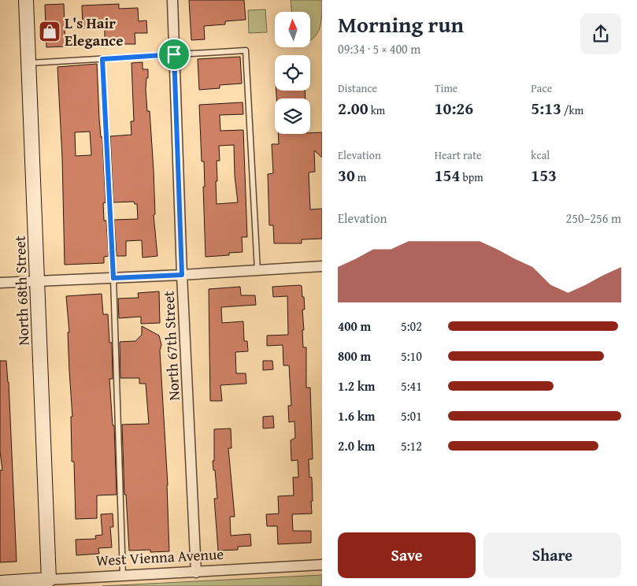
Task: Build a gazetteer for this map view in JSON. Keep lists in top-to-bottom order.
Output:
{
  "streets": {
    "street": ["North 68th Street", "North 67th Street", "West Vienna Avenue"]
  },
  "crossings": [
    ["North 68th Street", "West Vienna Avenue"],
    ["North 67th Street", "West Vienna Avenue"]
  ],
  "places": {
    "shop": ["L's Hair Elegance"]
  },
  "north": "top",
  "page": {
    "heading": ["Morning run", "09:34 · 5 × 400 m"],
    "stats": [
      ["Distance", "2.00 km"],
      ["Time", "10:26"],
      ["Pace", "5:13 /km"],
      ["Elevation", "30 m"],
      ["Heart rate", "154 bpm"],
      ["kcal", "153"]
    ],
    "chart": ["Elevation", "250–256 m"],
    "list": [
      {
        "name": "400 m",
        "note": "5:02"
      },
      {
        "name": "800 m",
        "note": "5:10"
      },
      {
        "name": "1.2 km",
        "note": "5:41"
      },
      {
        "name": "1.6 km",
        "note": "5:01"
      },
      {
        "name": "2.0 km",
        "note": "5:12"
      }
    ],
    "buttons": ["Save", "Share"]
  }
}
